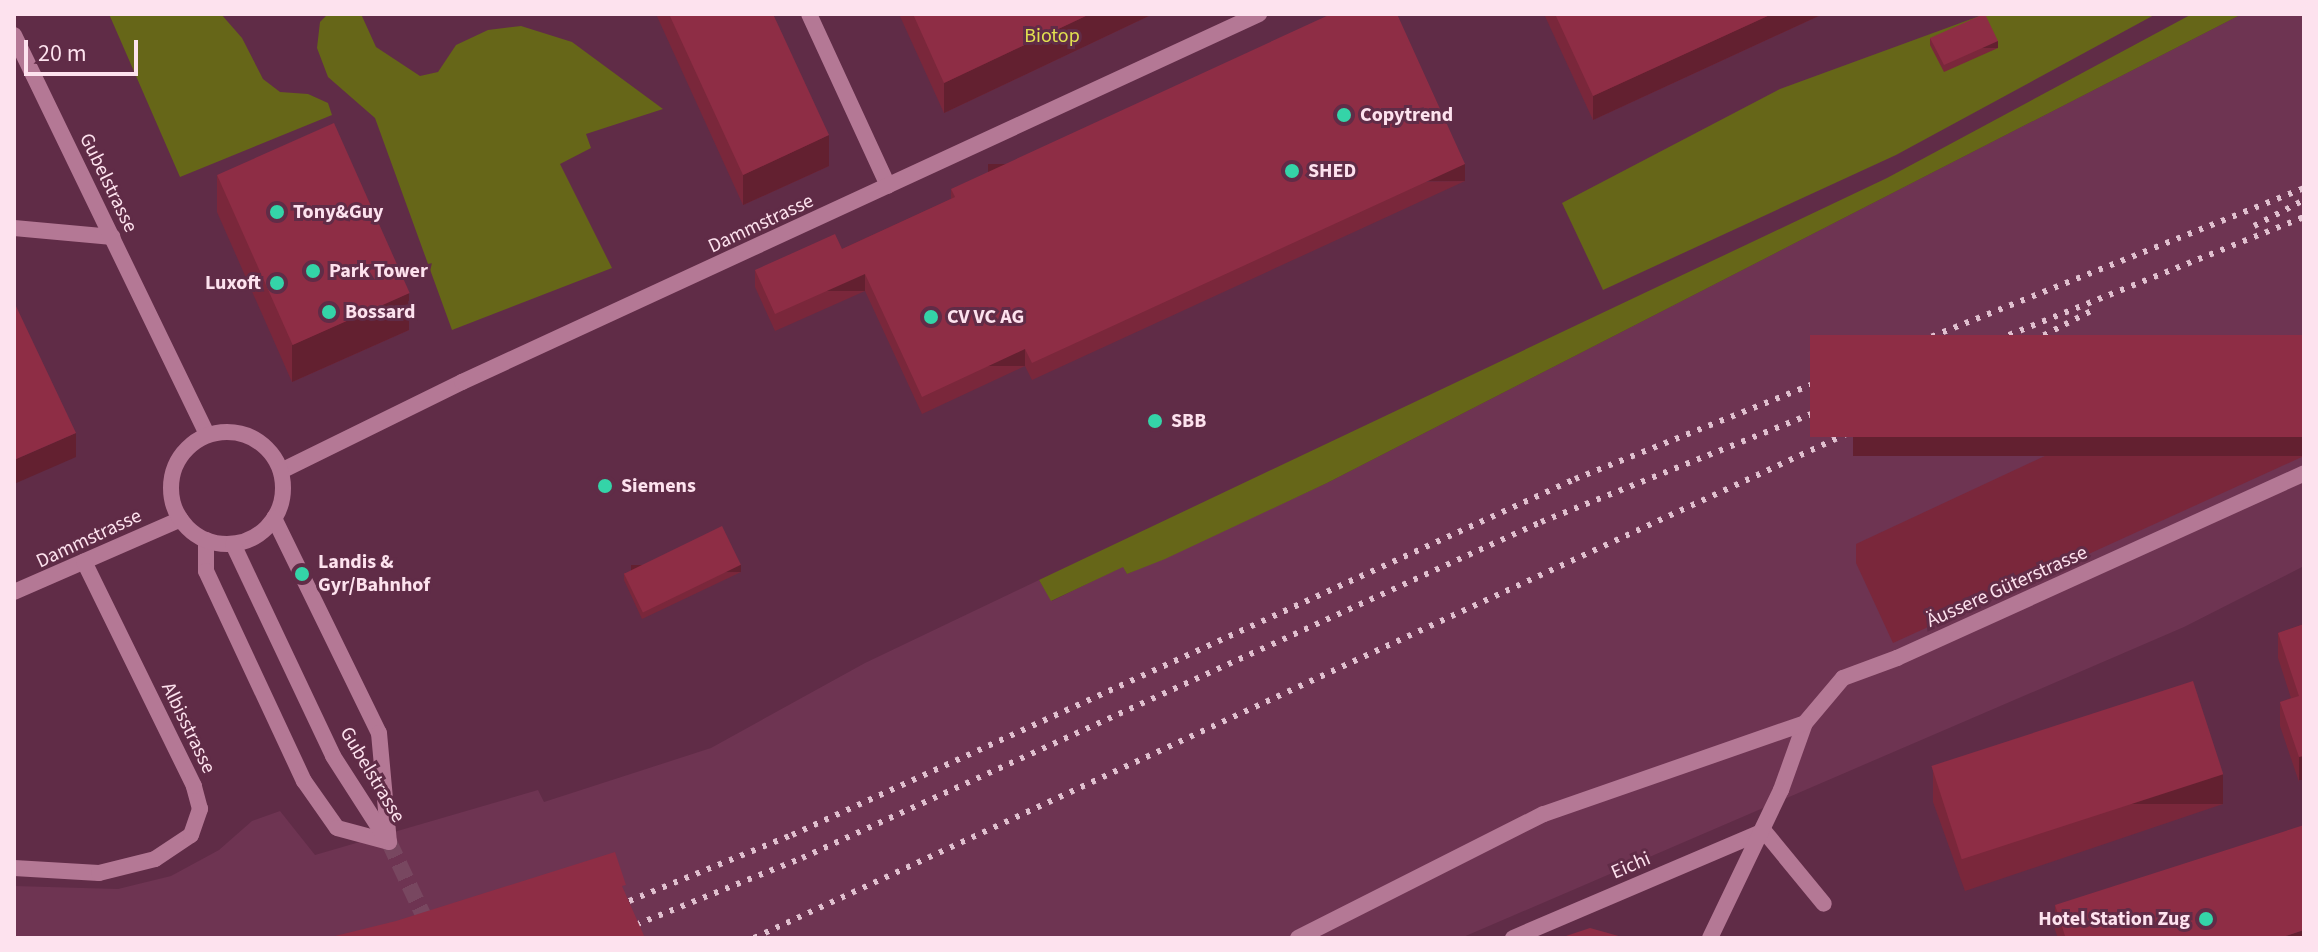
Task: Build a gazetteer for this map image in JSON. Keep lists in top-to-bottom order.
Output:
{
  "streets": {
    "street": [
      "Gubelstrasse",
      "Dammstrasse",
      "Äussere Güterstrasse",
      "Albisstrasse",
      "Eichi"
    ]
  },
  "crossings": [
    ["Gubelstrasse", "Dammstrasse"],
    ["Dammstrasse", "Albisstrasse"],
    ["Äussere Güterstrasse", "Eichi"]
  ],
  "parks": ["Biotop"],
  "places": [
    "Copytrend",
    "SHED",
    "Tony&Guy",
    "Park Tower",
    "Luxoft",
    "Bossard",
    "CV VC AG",
    "SBB",
    "Siemens",
    "Landis & Gyr/Bahnhof",
    "Hotel Station Zug"
  ],
  "scale_bar": "20 m"
}
